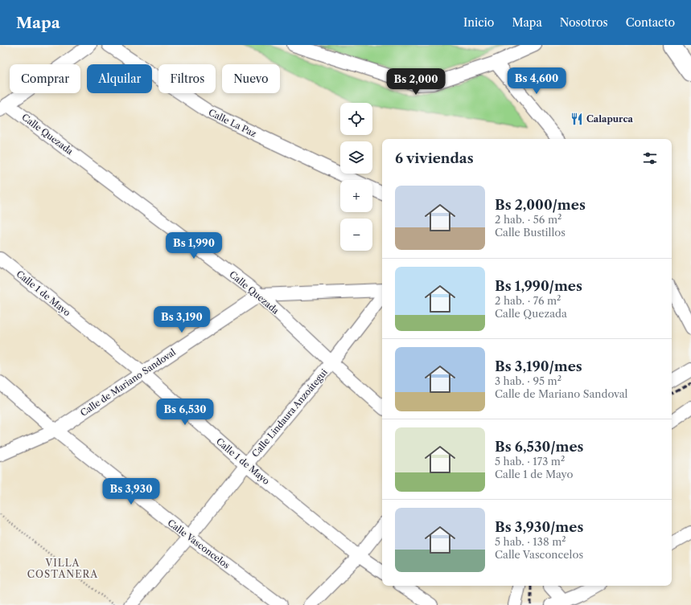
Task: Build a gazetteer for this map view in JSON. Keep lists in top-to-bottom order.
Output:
{
  "streets": {
    "street": [
      "Calle La Paz",
      "Calle Quezada",
      "Calle 1 de Mayo",
      "Calle de Mariano Sandoval",
      "Calle Lindaura Anzoátegui",
      "Calle Vasconcelos"
    ]
  },
  "crossings": [
    ["Calle Quezada", "Calle de Mariano Sandoval"],
    ["Calle Quezada", "Calle Lindaura Anzoátegui"],
    ["Calle 1 de Mayo", "Calle de Mariano Sandoval"],
    ["Calle 1 de Mayo", "Calle Lindaura Anzoátegui"],
    ["Calle de Mariano Sandoval", "Calle Vasconcelos"],
    ["Calle Lindaura Anzoátegui", "Calle Vasconcelos"]
  ],
  "districts": ["VILLA COSTANERA"],
  "places": {
    "restaurant": ["Calapurca"]
  },
  "page": {
    "header": "Mapa",
    "nav": [
      "Inicio",
      "Mapa",
      "Nosotros",
      "Contacto"
    ],
    "chip": [
      "Comprar",
      "Alquilar",
      "Filtros",
      "Nuevo"
    ],
    "price": [
      "Bs 4,600",
      "Bs 2,000",
      "Bs 1,990",
      "Bs 3,190",
      "Bs 6,530",
      "Bs 3,930"
    ],
    "map_buttons": ["+", "−"],
    "heading": "6 viviendas",
    "list": [
      {
        "name": "Bs 2,000/mes",
        "note": "2 hab. · 56 m² · Calle Bustillos"
      },
      {
        "name": "Bs 1,990/mes",
        "note": "2 hab. · 76 m² · Calle Quezada"
      },
      {
        "name": "Bs 3,190/mes",
        "note": "3 hab. · 95 m² · Calle de Mariano Sandoval"
      },
      {
        "name": "Bs 6,530/mes",
        "note": "5 hab. · 173 m² · Calle 1 de Mayo"
      },
      {
        "name": "Bs 3,930/mes",
        "note": "5 hab. · 138 m² · Calle Vasconcelos"
      }
    ]
  }
}
